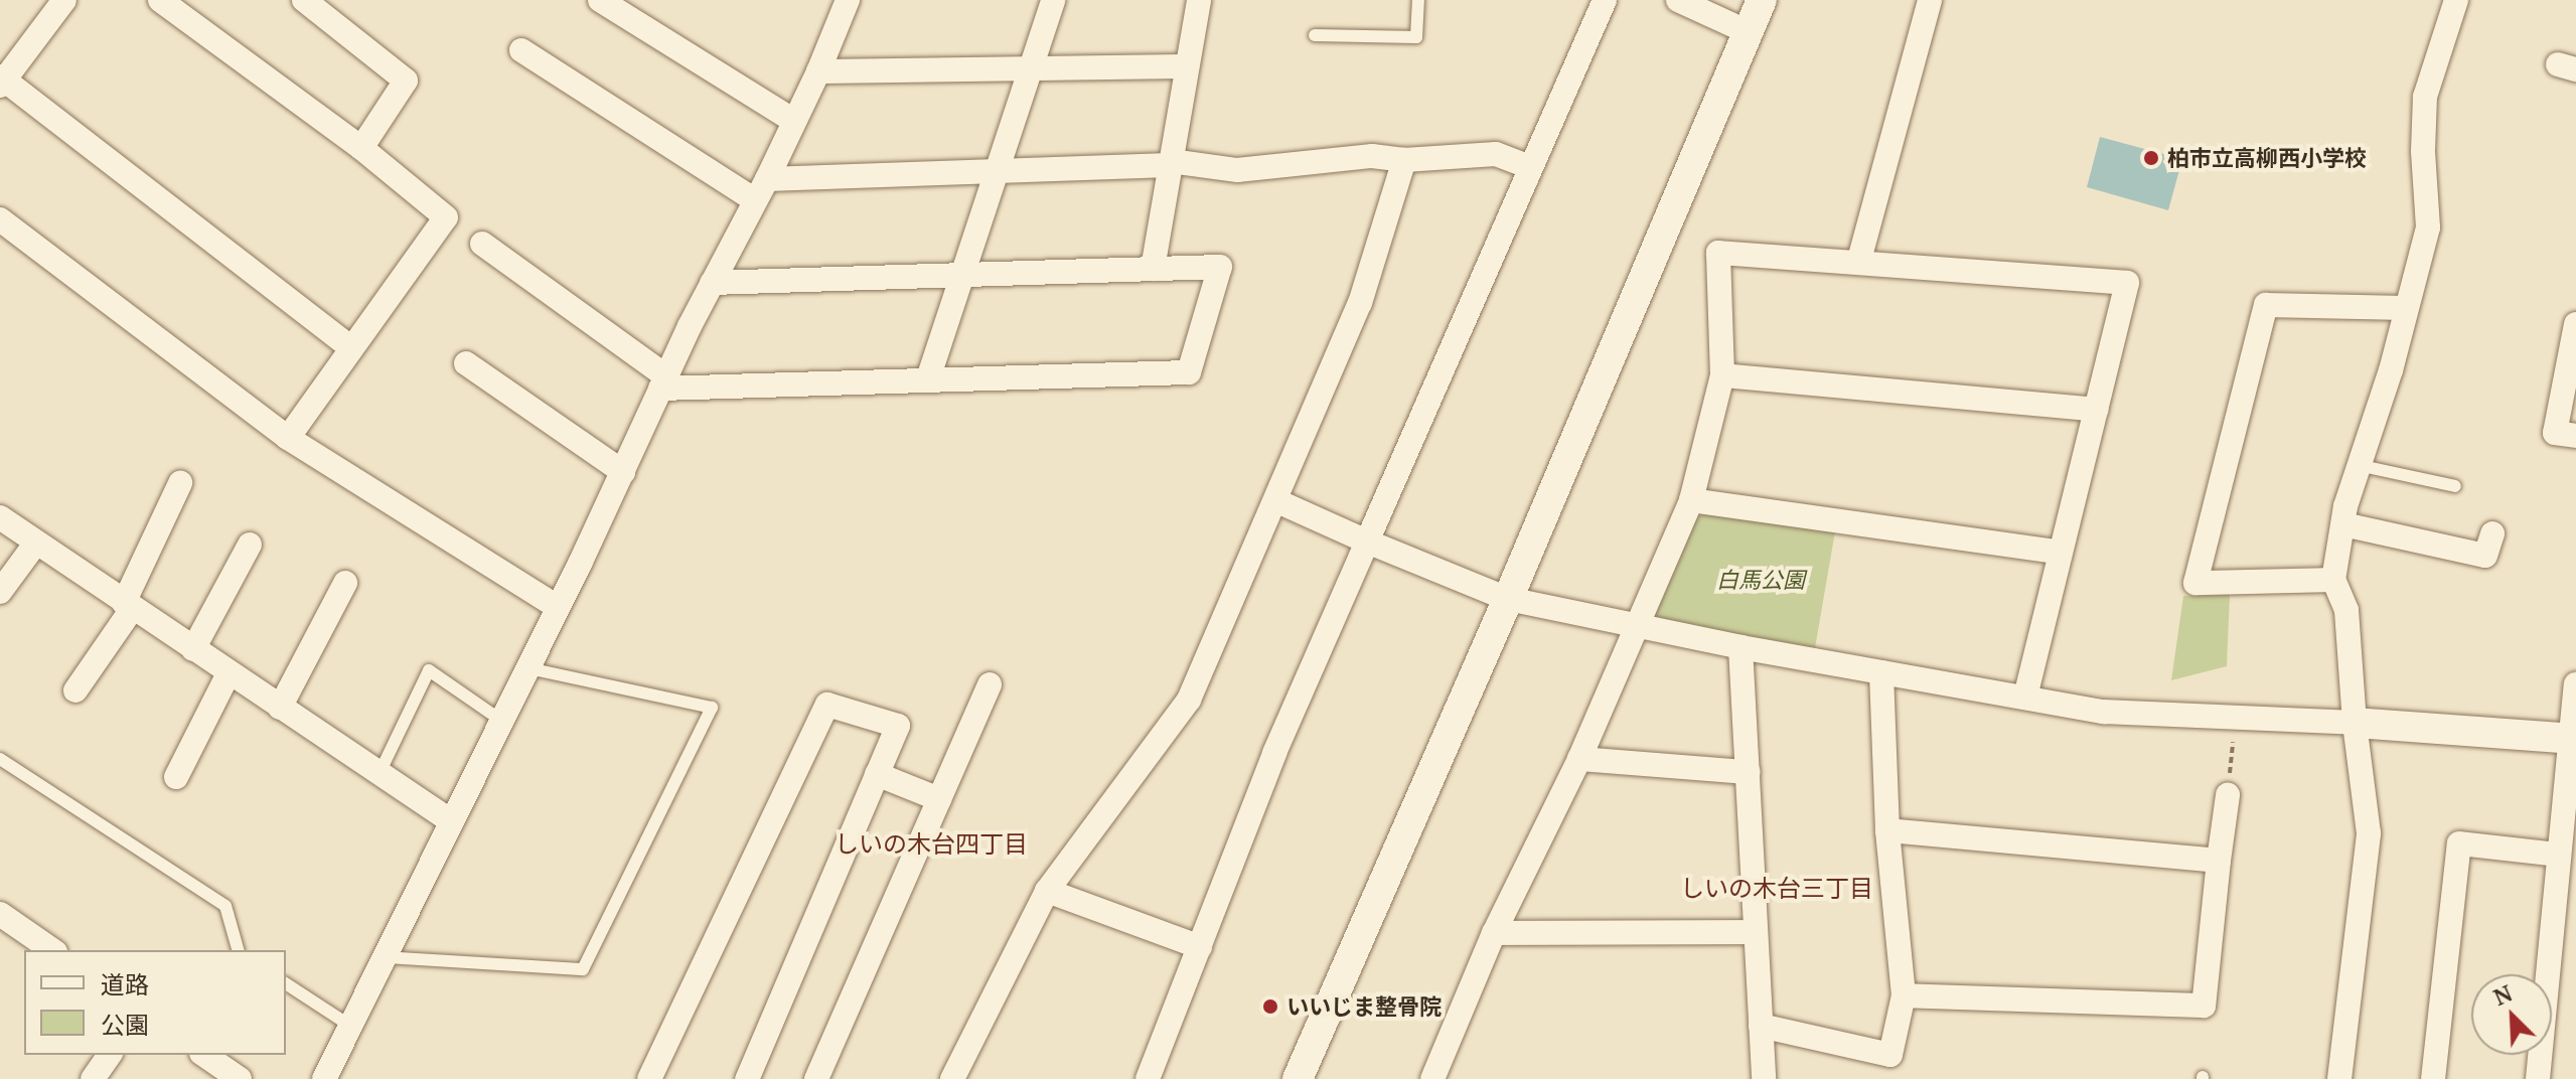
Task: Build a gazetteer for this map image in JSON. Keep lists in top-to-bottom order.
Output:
{
  "districts": ["しいの木台四丁目", "しいの木台三丁目"],
  "parks": ["白馬公園"],
  "places": ["柏市立高柳西小学校", "いいじま整骨院"],
  "legend": ["道路", "公園"],
  "north": "top left"
}
